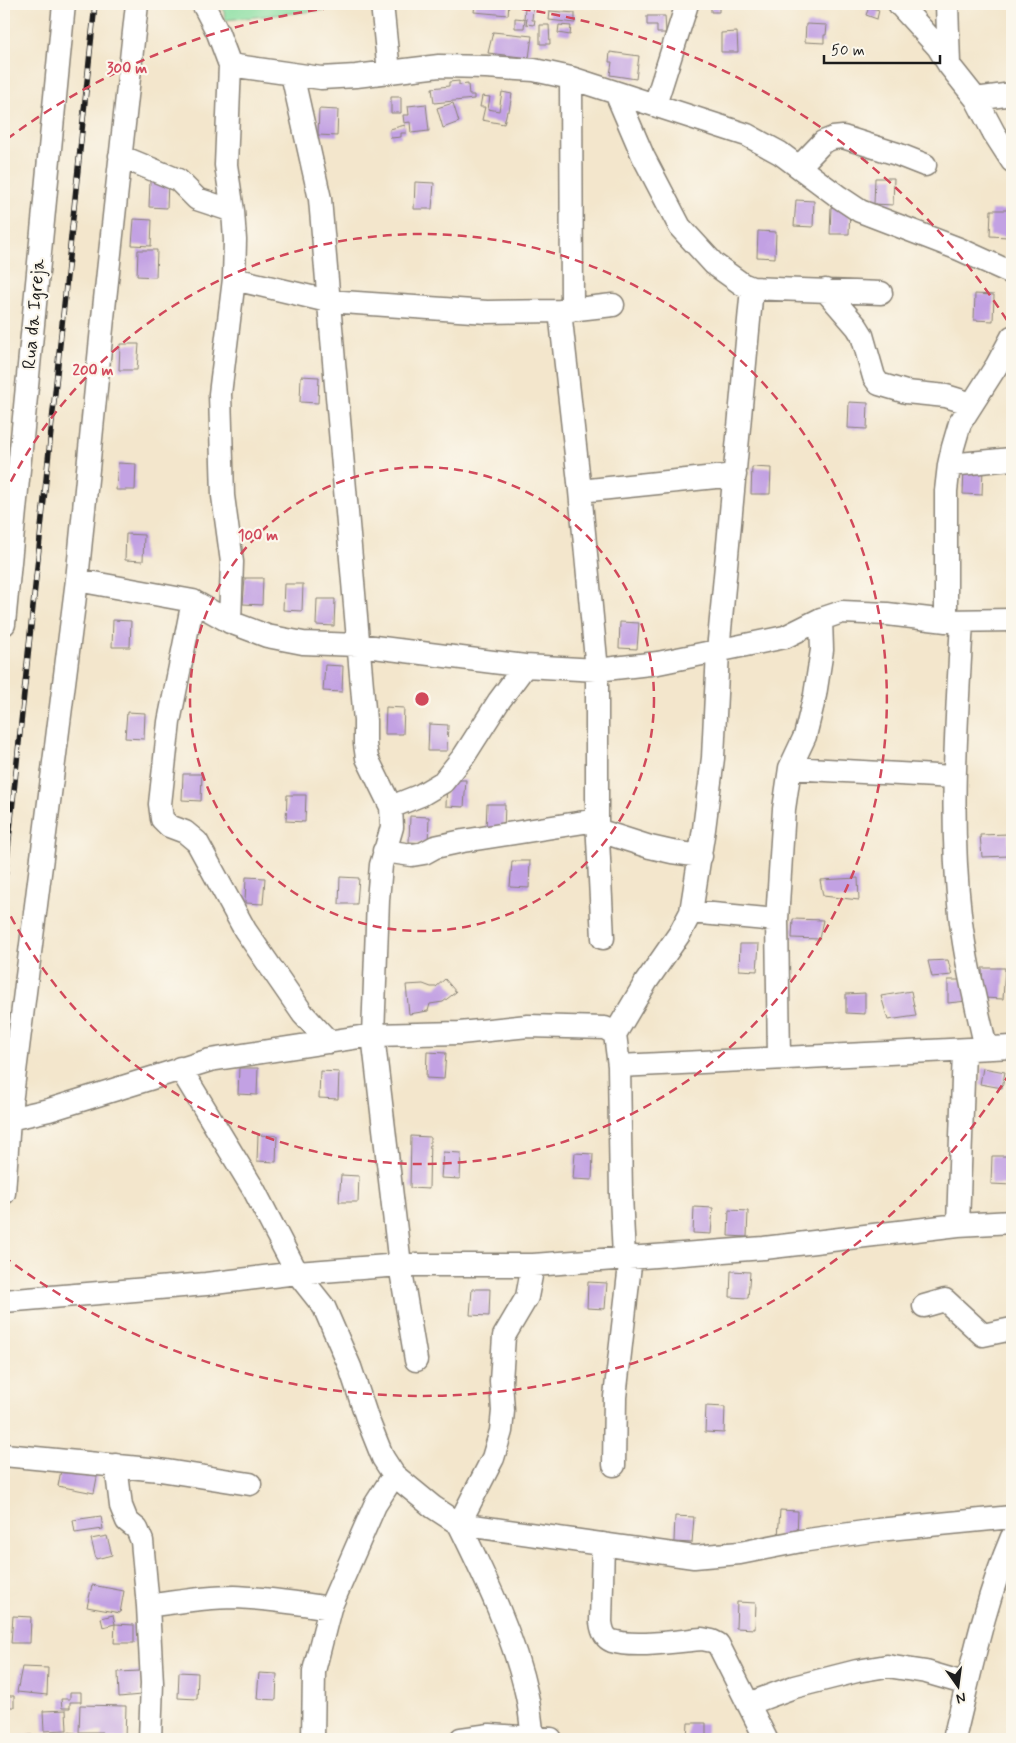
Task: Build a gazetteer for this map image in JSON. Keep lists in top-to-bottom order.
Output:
{
  "streets": {
    "street": ["Rua da Igreja"]
  },
  "scale_bar": "50 m",
  "north": "bottom",
  "rings": ["300 m", "200 m", "100 m"]
}
